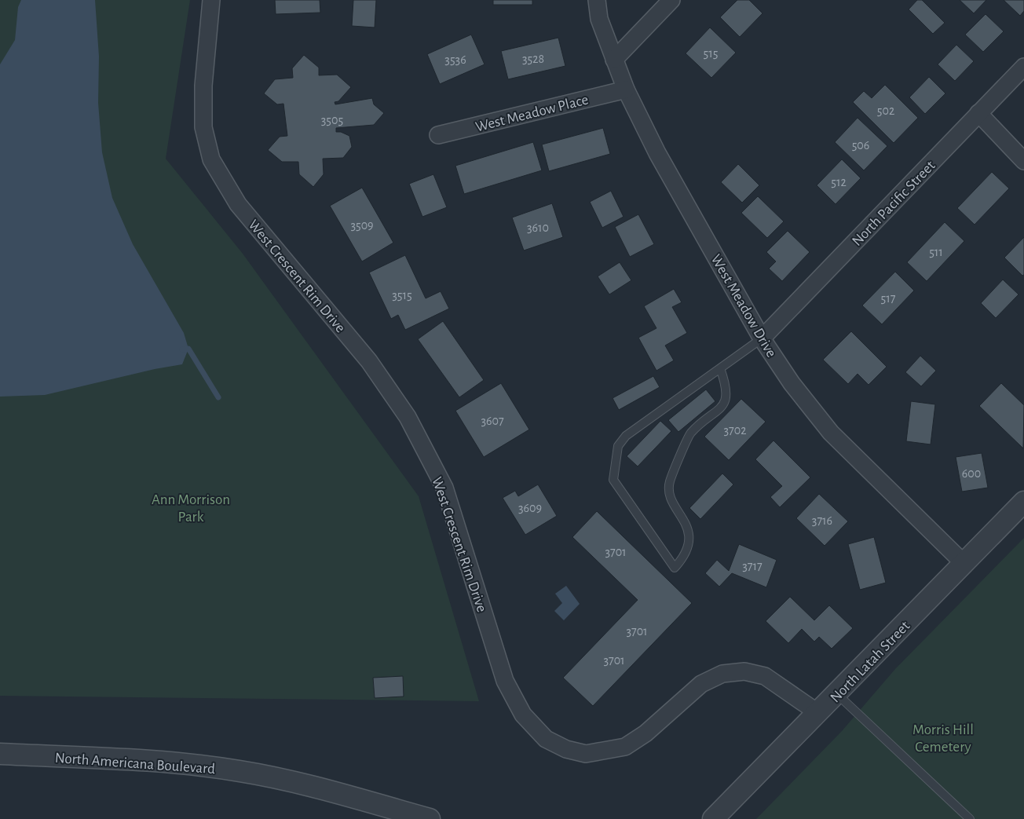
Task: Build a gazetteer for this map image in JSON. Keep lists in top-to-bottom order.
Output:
{
  "streets": {
    "street": [
      "West Meadow Place",
      "North Pacific Street",
      "West Crescent Rim Drive",
      "West Meadow Drive",
      "North Latah Street",
      "North Americana Boulevard"
    ]
  },
  "crossings": [
    ["West Meadow Place", "West Meadow Drive"],
    ["North Pacific Street", "West Meadow Drive"],
    ["West Crescent Rim Drive", "North Latah Street"],
    ["West Meadow Drive", "North Latah Street"]
  ],
  "parks": ["Ann Morrison Park", "Morris Hill Cemetery"],
  "house_numbers": [
    "515",
    "3528",
    "3536",
    "502",
    "3505",
    "506",
    "512",
    "3509",
    "3610",
    "511",
    "3515",
    "517",
    "3607",
    "3702",
    "600",
    "3609",
    "3716",
    "3701",
    "3717",
    "3701",
    "3701"
  ]
}
